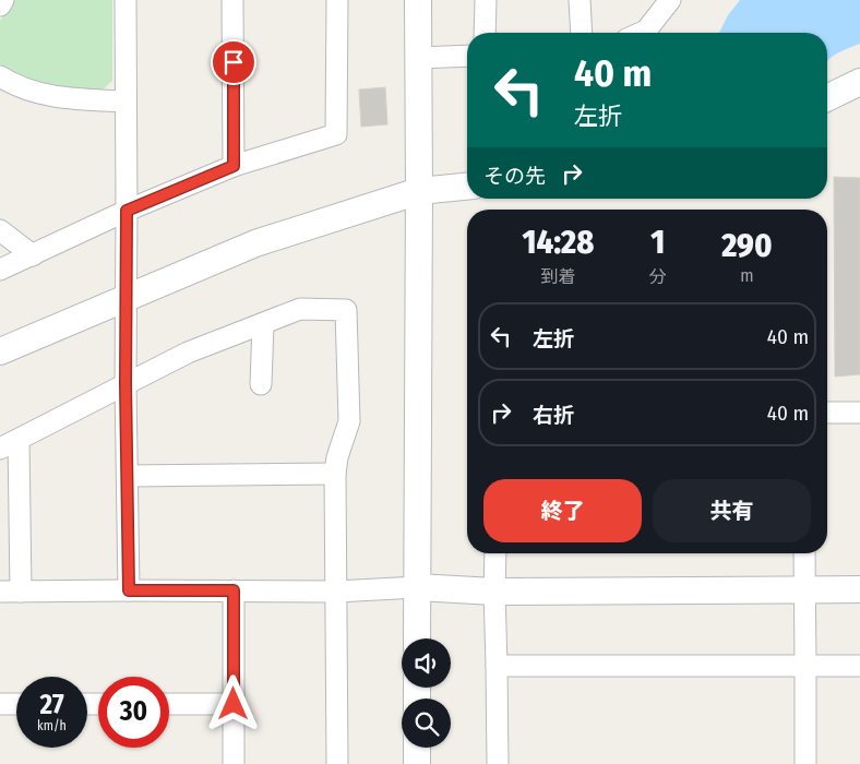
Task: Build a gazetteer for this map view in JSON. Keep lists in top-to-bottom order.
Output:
{
  "page": {
    "turn": ["40 m", "左折"],
    "then": "その先",
    "eta": [
      "14:28",
      "到着",
      "1",
      "分",
      "290",
      "m"
    ],
    "list": [
      {
        "name": "左折",
        "value": "40 m"
      },
      {
        "name": "右折",
        "value": "40 m"
      }
    ],
    "buttons": ["終了", "共有"],
    "speed": "27 km/h",
    "limit": "30"
  }
}
